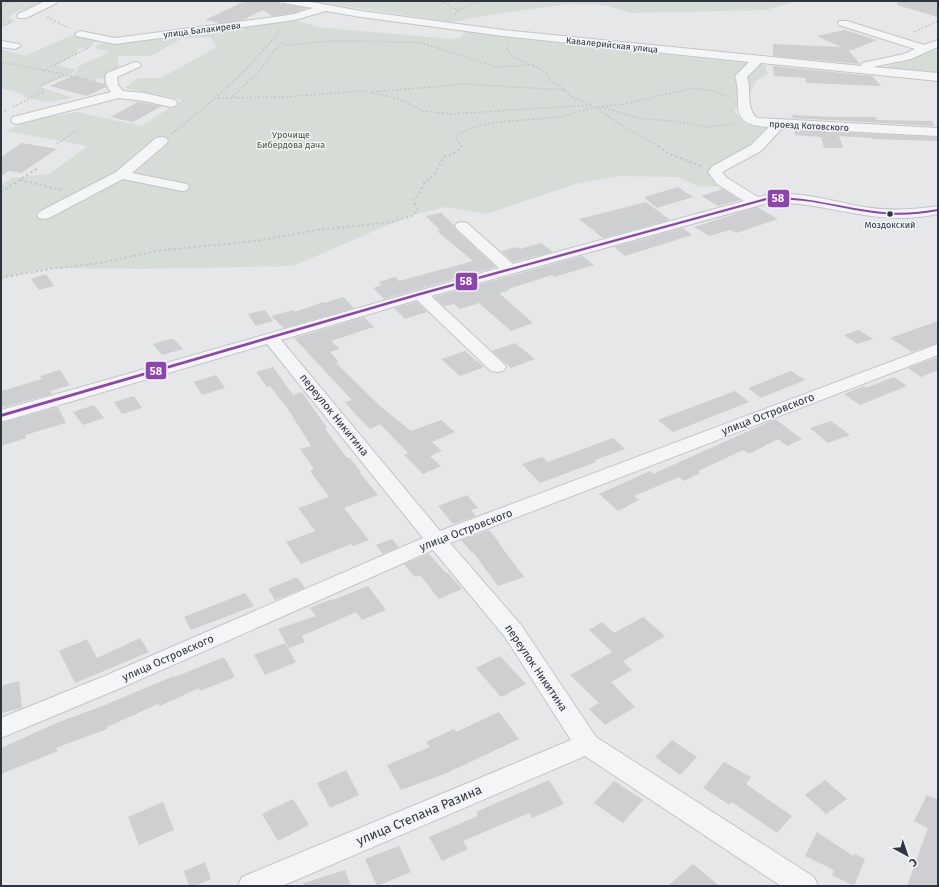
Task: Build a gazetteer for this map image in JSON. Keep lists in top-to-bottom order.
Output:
{
  "streets": {
    "street": [
      "улица Балакирева",
      "Кавалерийская улица",
      "проезд Котовского",
      "улица Островского",
      "переулок Никитина",
      "улица Степана Разина"
    ]
  },
  "crossings": [
    ["улица Балакирева", "Кавалерийская улица"],
    ["Кавалерийская улица", "проезд Котовского"],
    ["улица Островского", "переулок Никитина"],
    ["переулок Никитина", "улица Степана Разина"]
  ],
  "parks": ["Урочище Бибердова дача"],
  "places": ["Моздокский"],
  "lines": ["transit line 58"],
  "north": "bottom right"
}
